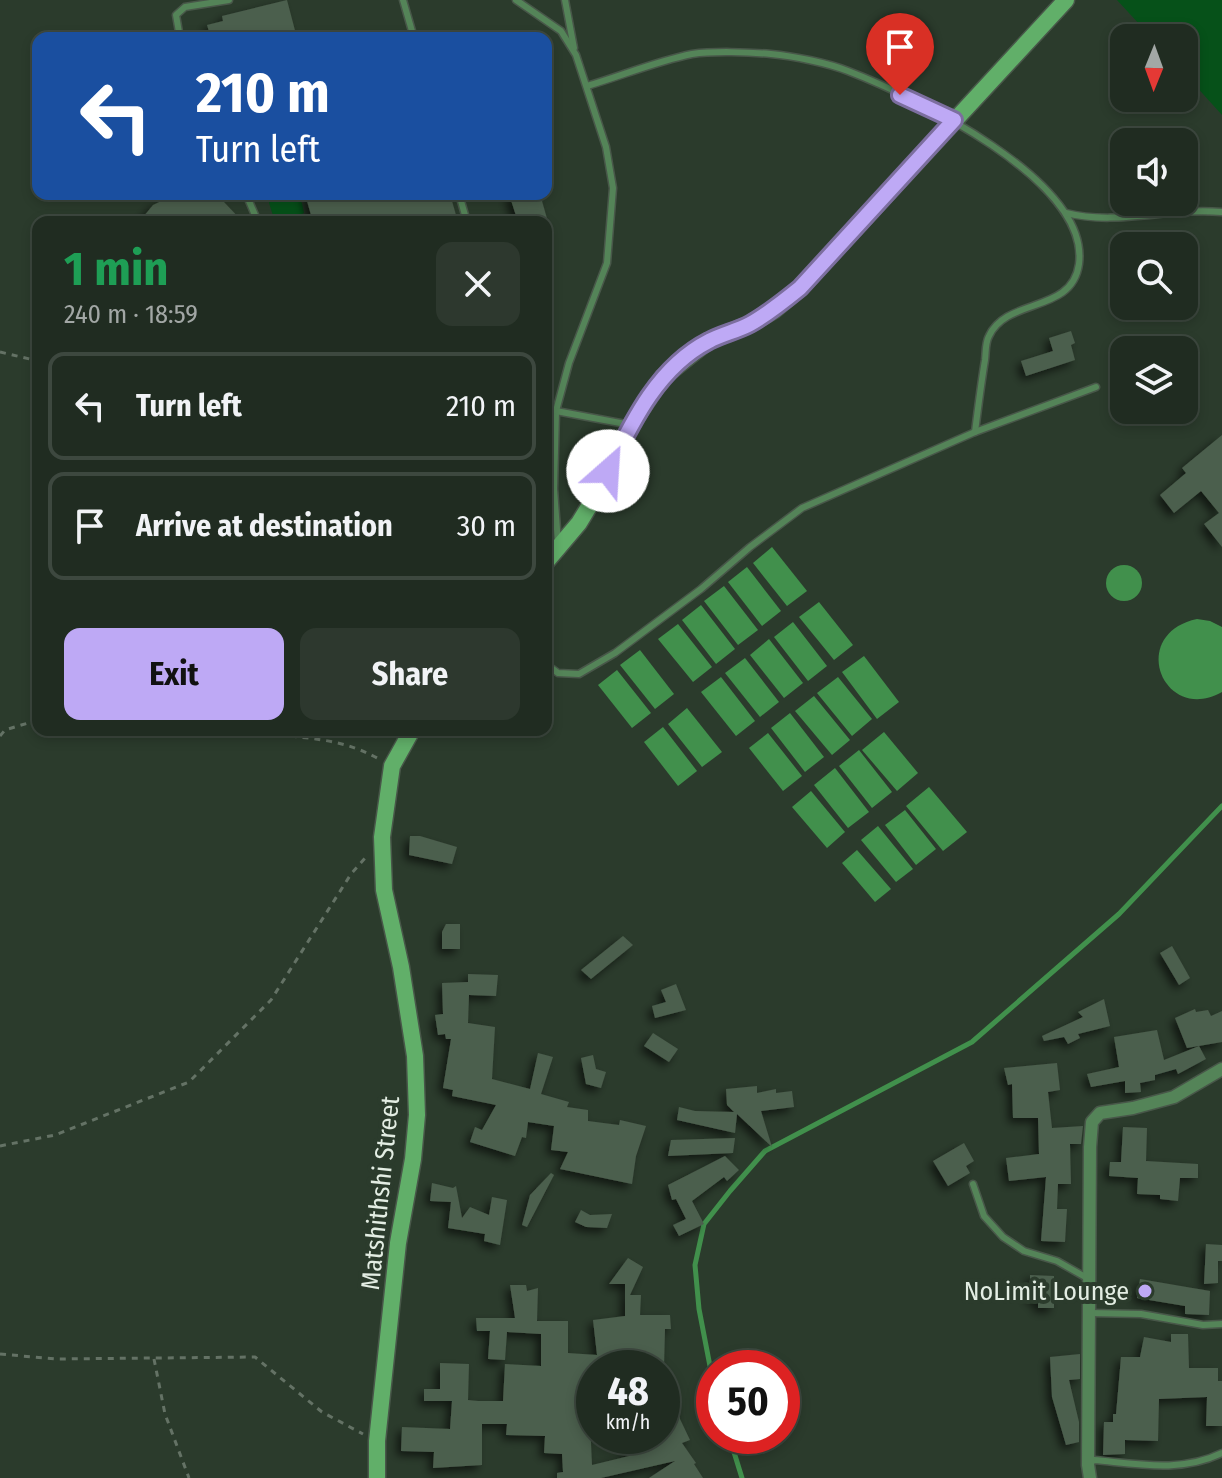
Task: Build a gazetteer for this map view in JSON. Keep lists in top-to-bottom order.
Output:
{
  "streets": {
    "main road": ["Matshithshi Street"]
  },
  "places": ["NoLimit Lounge"],
  "north": "bottom",
  "page": {
    "turn": ["210 m", "Turn left"],
    "heading": ["1 min", "240 m · 18:59"],
    "list": [
      {
        "name": "Turn left",
        "value": "210 m"
      },
      {
        "name": "Arrive at destination",
        "value": "30 m"
      }
    ],
    "buttons": ["Exit", "Share"],
    "speed": "48 km/h",
    "limit": "50"
  }
}
